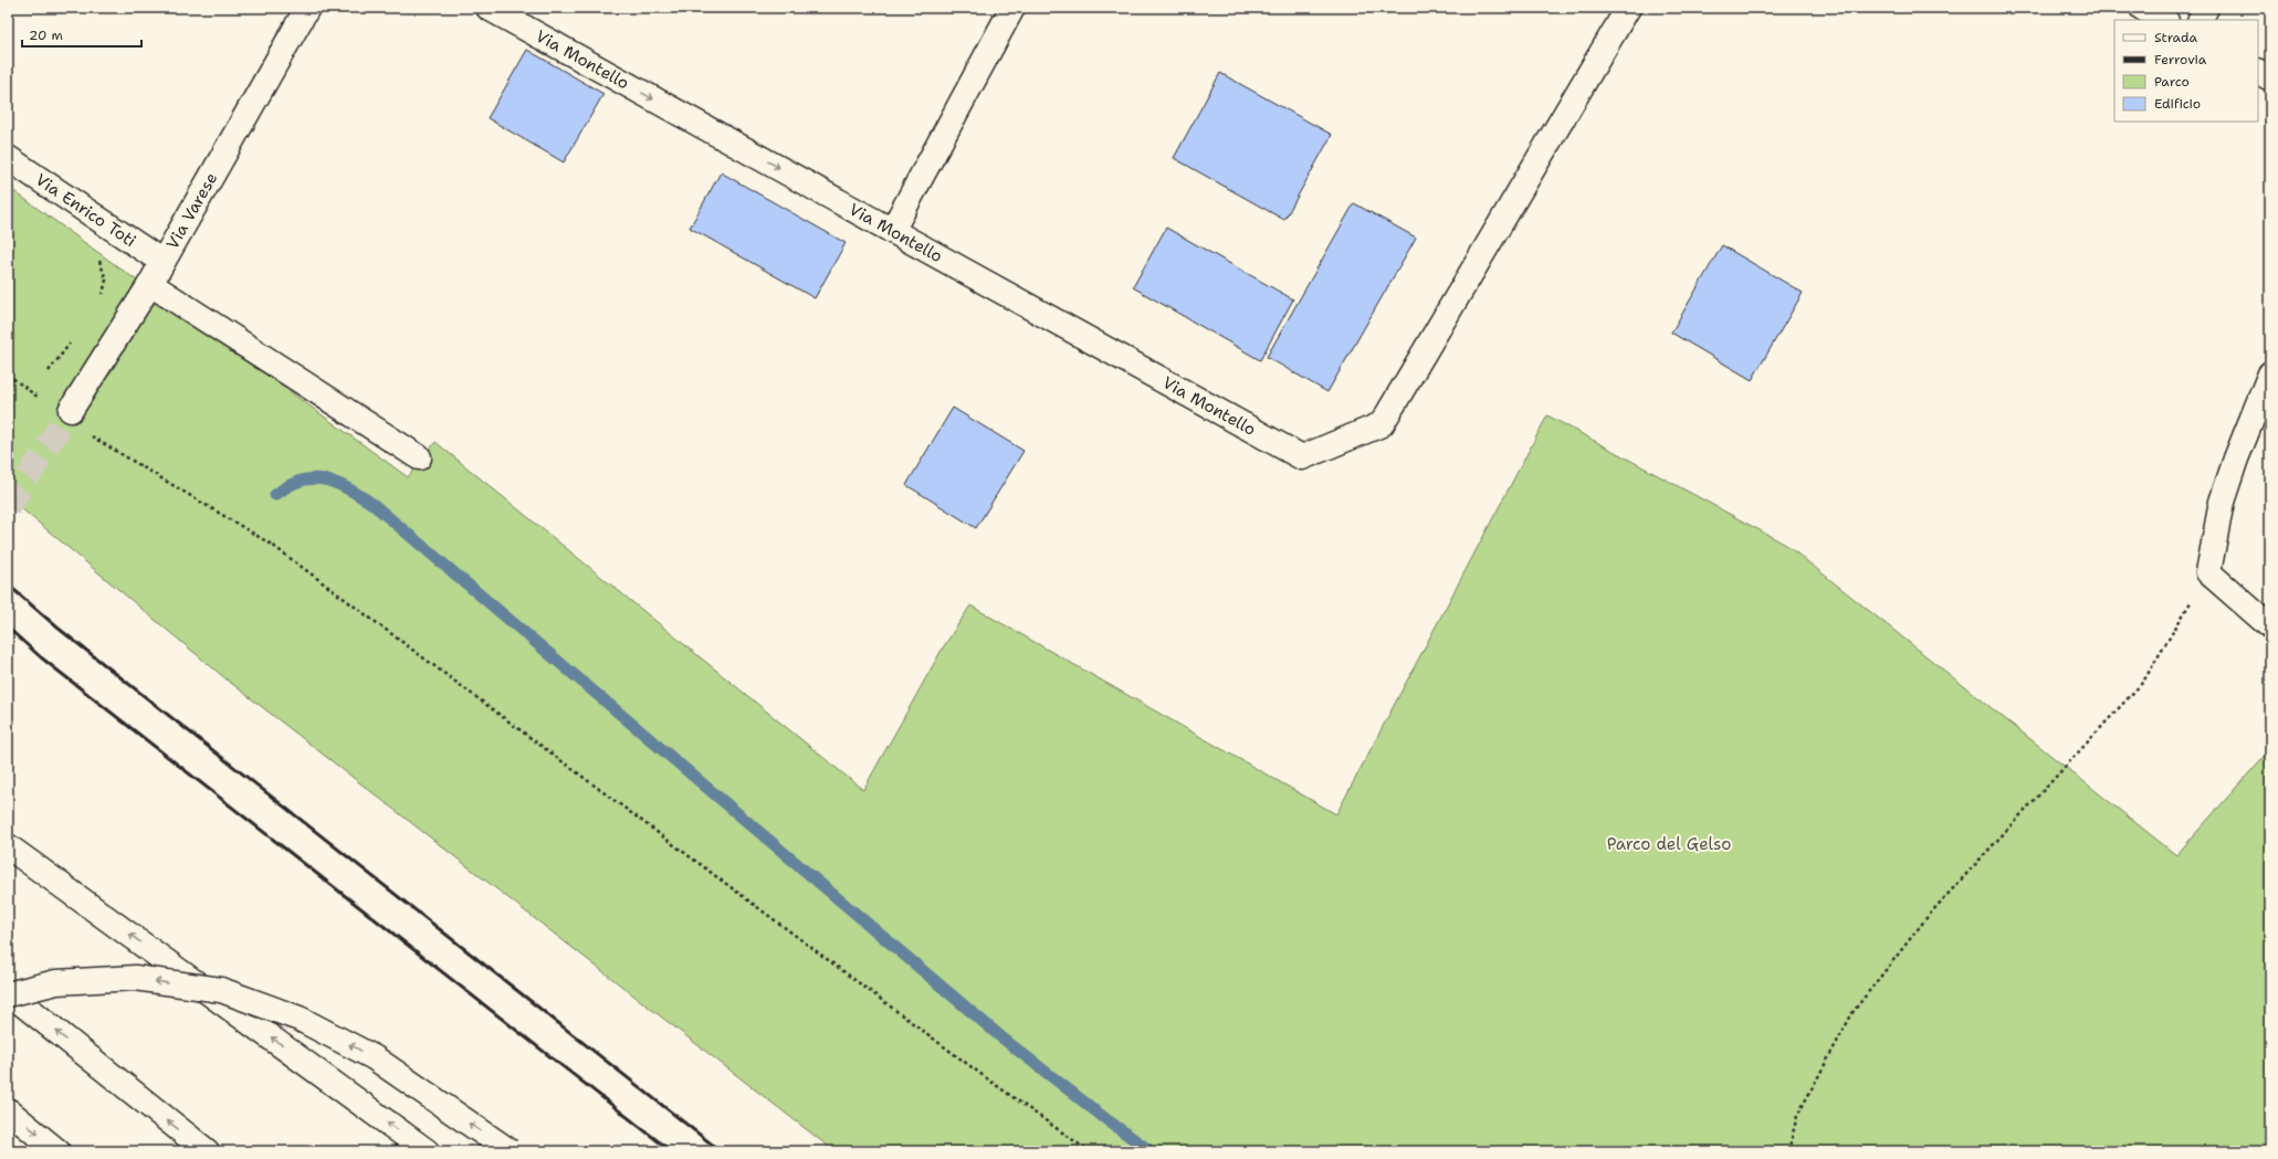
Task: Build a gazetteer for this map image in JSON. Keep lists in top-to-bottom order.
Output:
{
  "streets": {
    "main road": ["Via Montello", "Via Enrico Toti", "Via Varese"]
  },
  "crossings": [
    ["Via Enrico Toti", "Via Varese"]
  ],
  "parks": ["Parco del Gelso"],
  "legend": [
    "Strada",
    "Ferrovia",
    "Parco",
    "Edificio"
  ],
  "scale_bar": "20 m"
}
